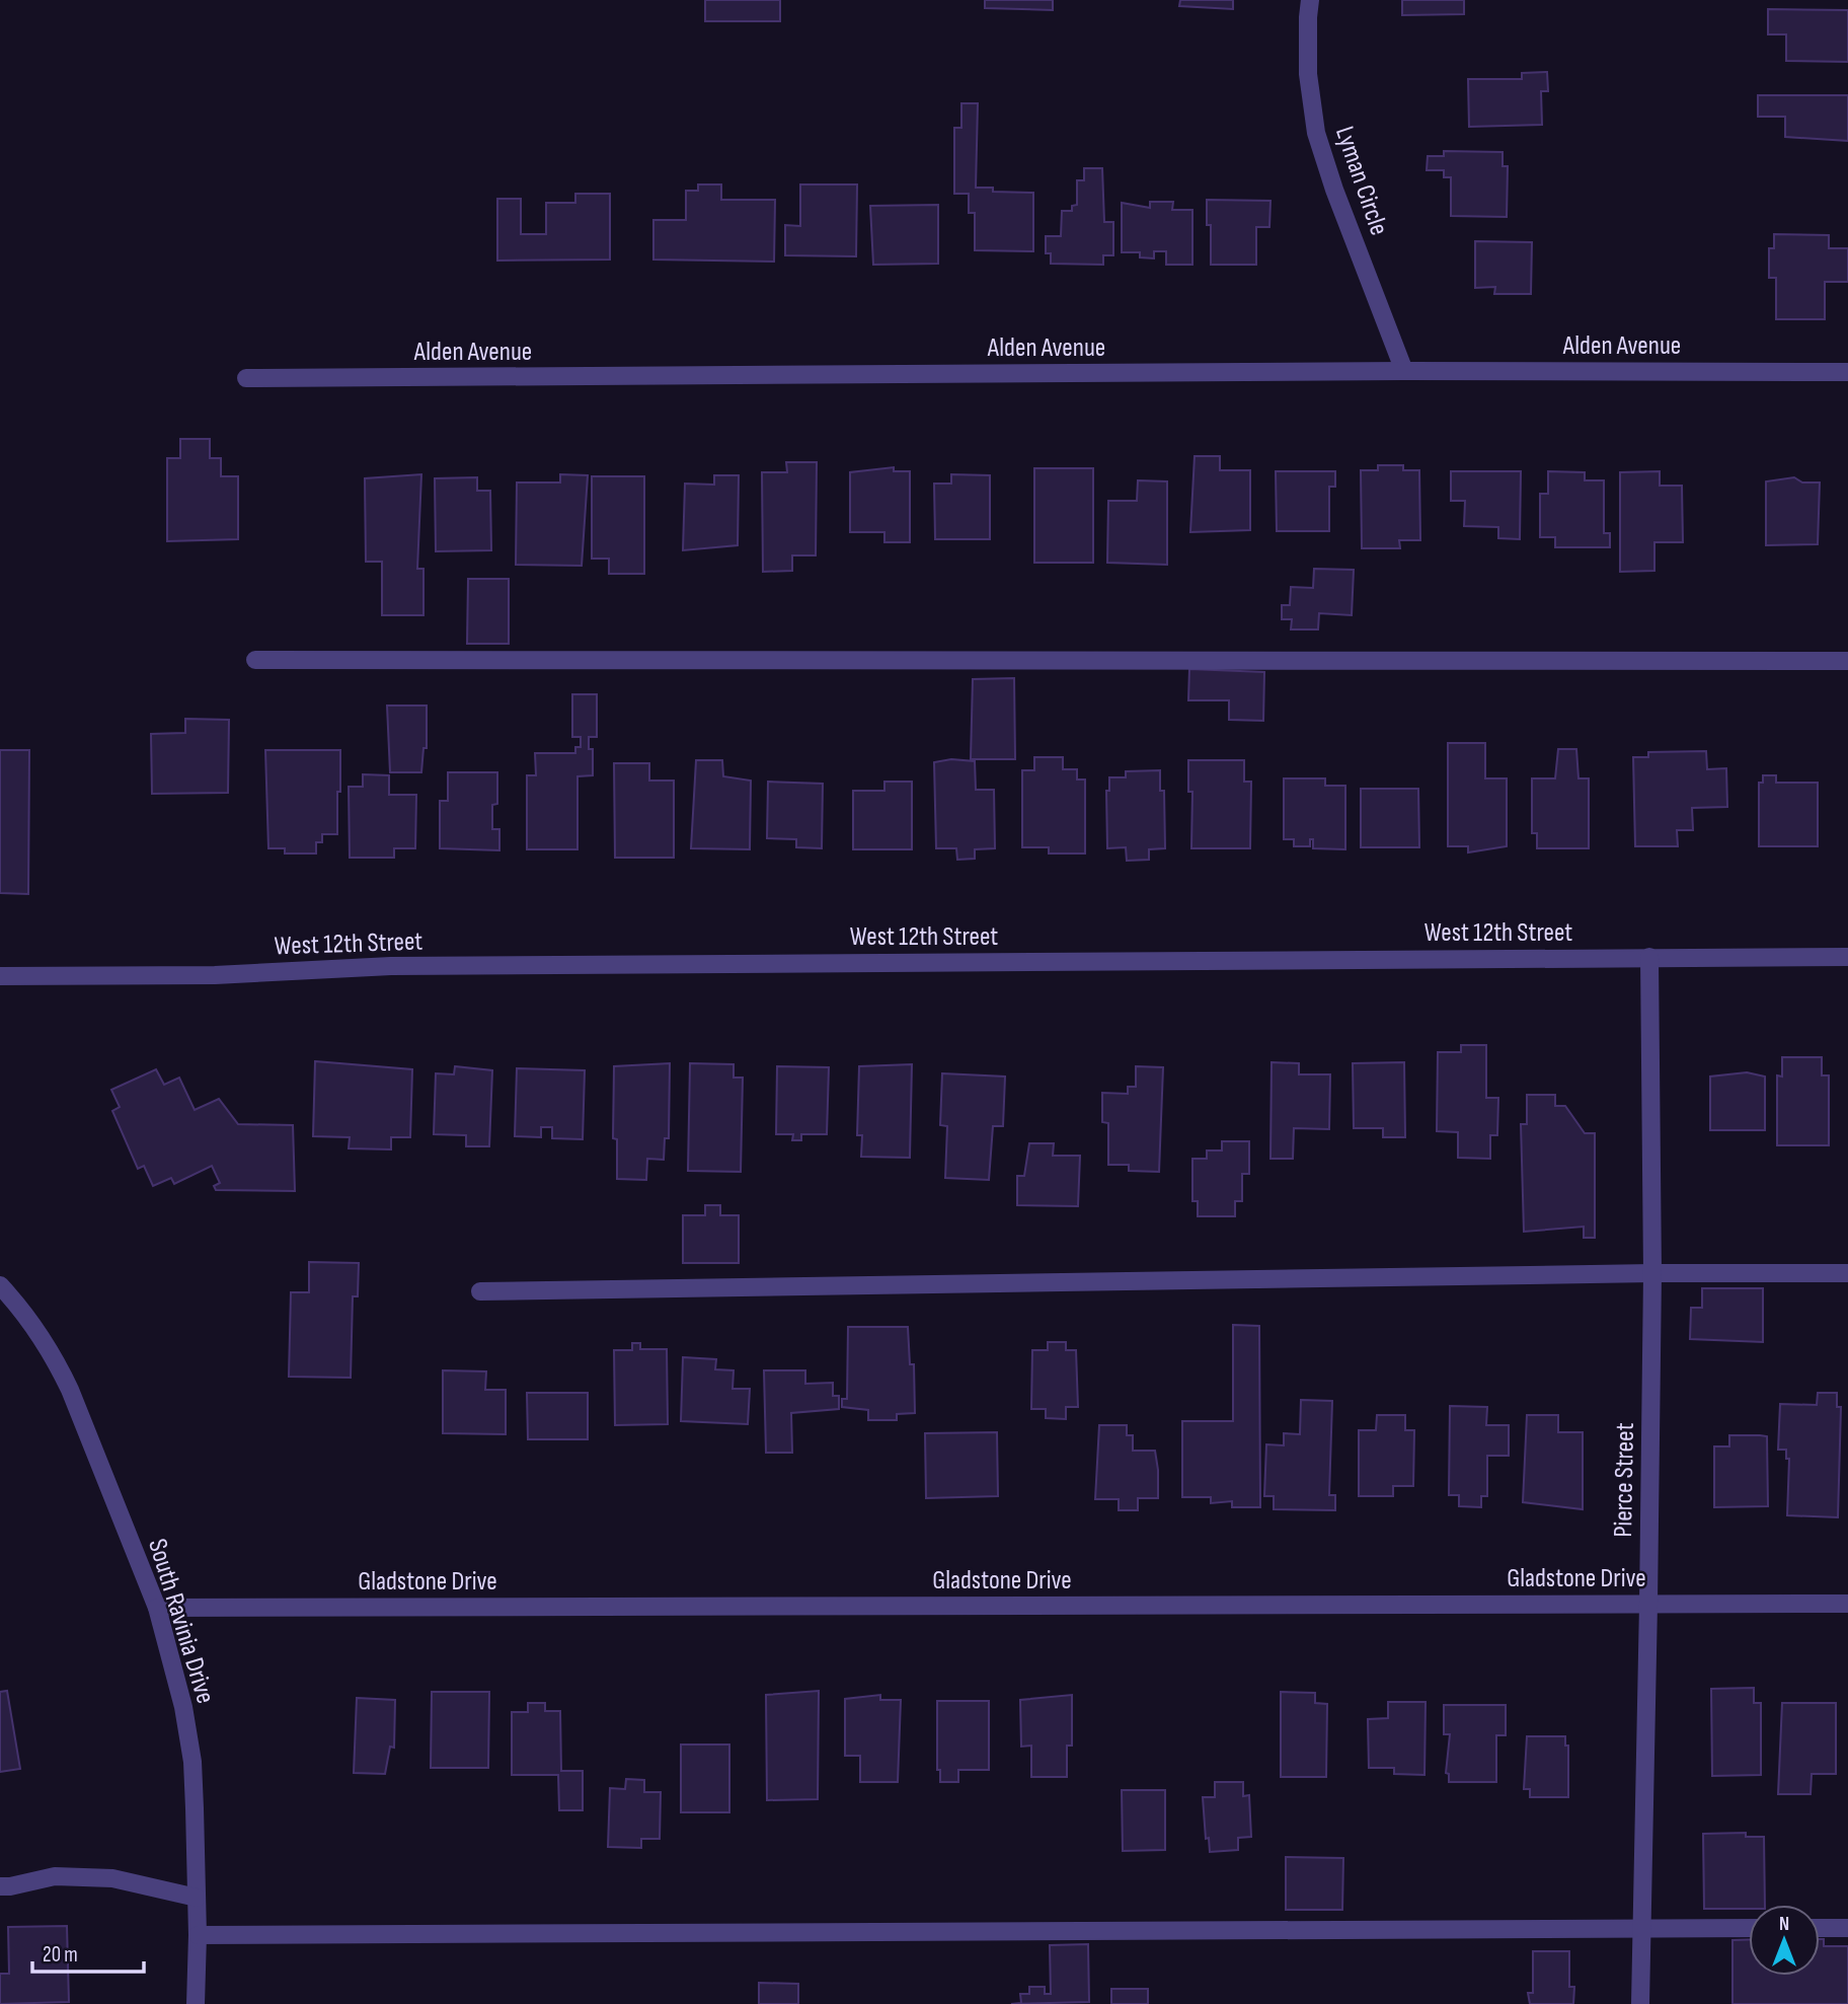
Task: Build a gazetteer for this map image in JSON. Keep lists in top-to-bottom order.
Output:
{
  "streets": {
    "street": [
      "Lyman Circle",
      "Alden Avenue",
      "West 12th Street",
      "Pierce Street",
      "Gladstone Drive",
      "South Ravinia Drive"
    ]
  },
  "crossings": [
    ["Lyman Circle", "Alden Avenue"],
    ["West 12th Street", "Pierce Street"],
    ["Pierce Street", "Gladstone Drive"],
    ["Gladstone Drive", "South Ravinia Drive"]
  ],
  "scale_bar": "20 m",
  "north": "top"
}
